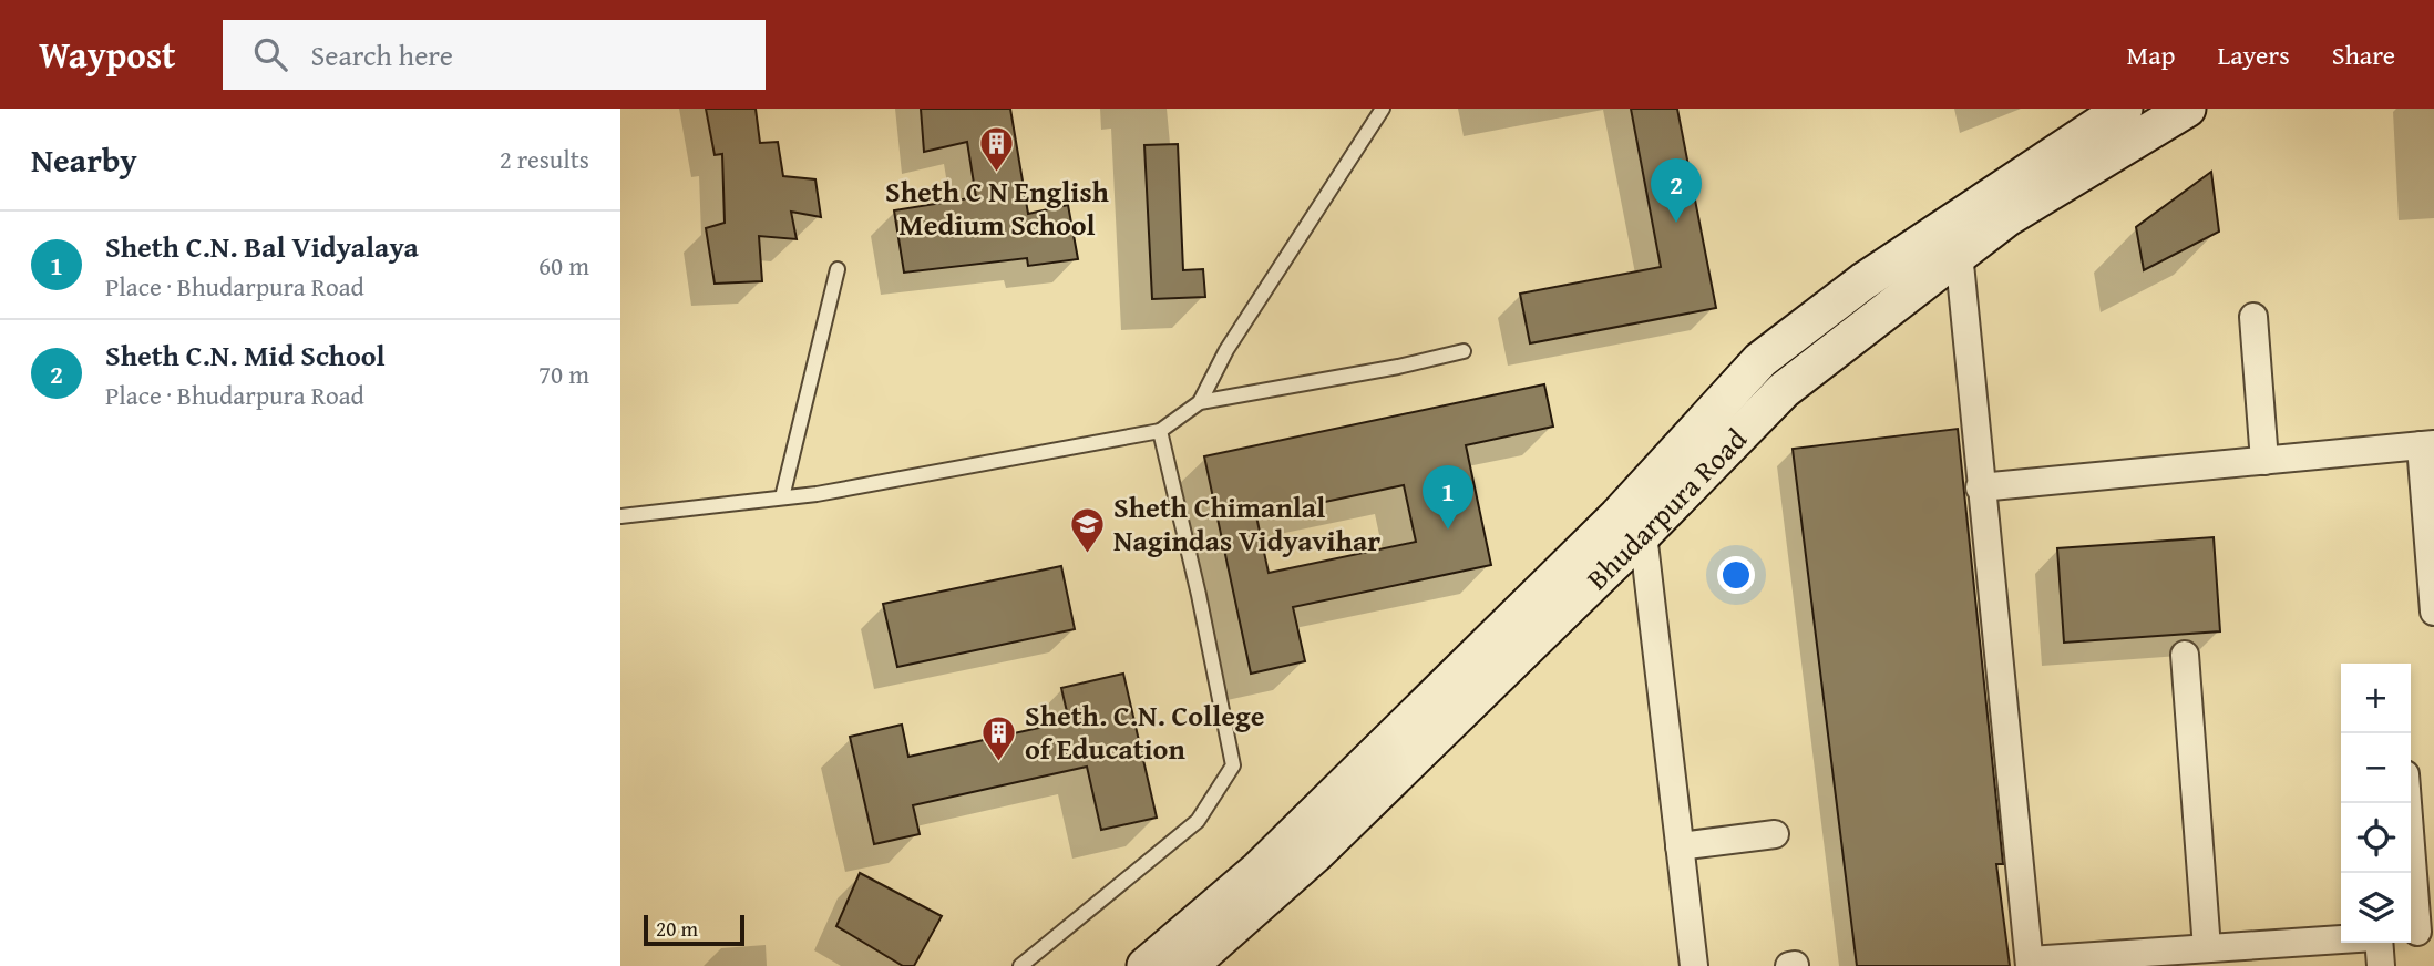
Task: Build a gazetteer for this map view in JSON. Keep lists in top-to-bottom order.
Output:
{
  "streets": {
    "street": ["Bhudarpura Road"]
  },
  "places": {
    "building": ["Sheth C N English Medium School", "Sheth. C.N. College of Education"],
    "school or university": ["Sheth Chimanlal Nagindas Vidyavihar"]
  },
  "scale_bar": "20 m",
  "page": {
    "header": "Waypost",
    "search": "Search here",
    "nav": ["Map", "Layers", "Share"],
    "heading": ["Nearby", "2 results"],
    "pins": ["2", "1"],
    "list": [
      {
        "mark": "1",
        "name": "Sheth C.N. Bal Vidyalaya",
        "note": "Place · Bhudarpura Road",
        "value": "60 m"
      },
      {
        "mark": "2",
        "name": "Sheth C.N. Mid School",
        "note": "Place · Bhudarpura Road",
        "value": "70 m"
      }
    ],
    "map_buttons": ["+", "−"],
    "scale": "20 m"
  }
}
